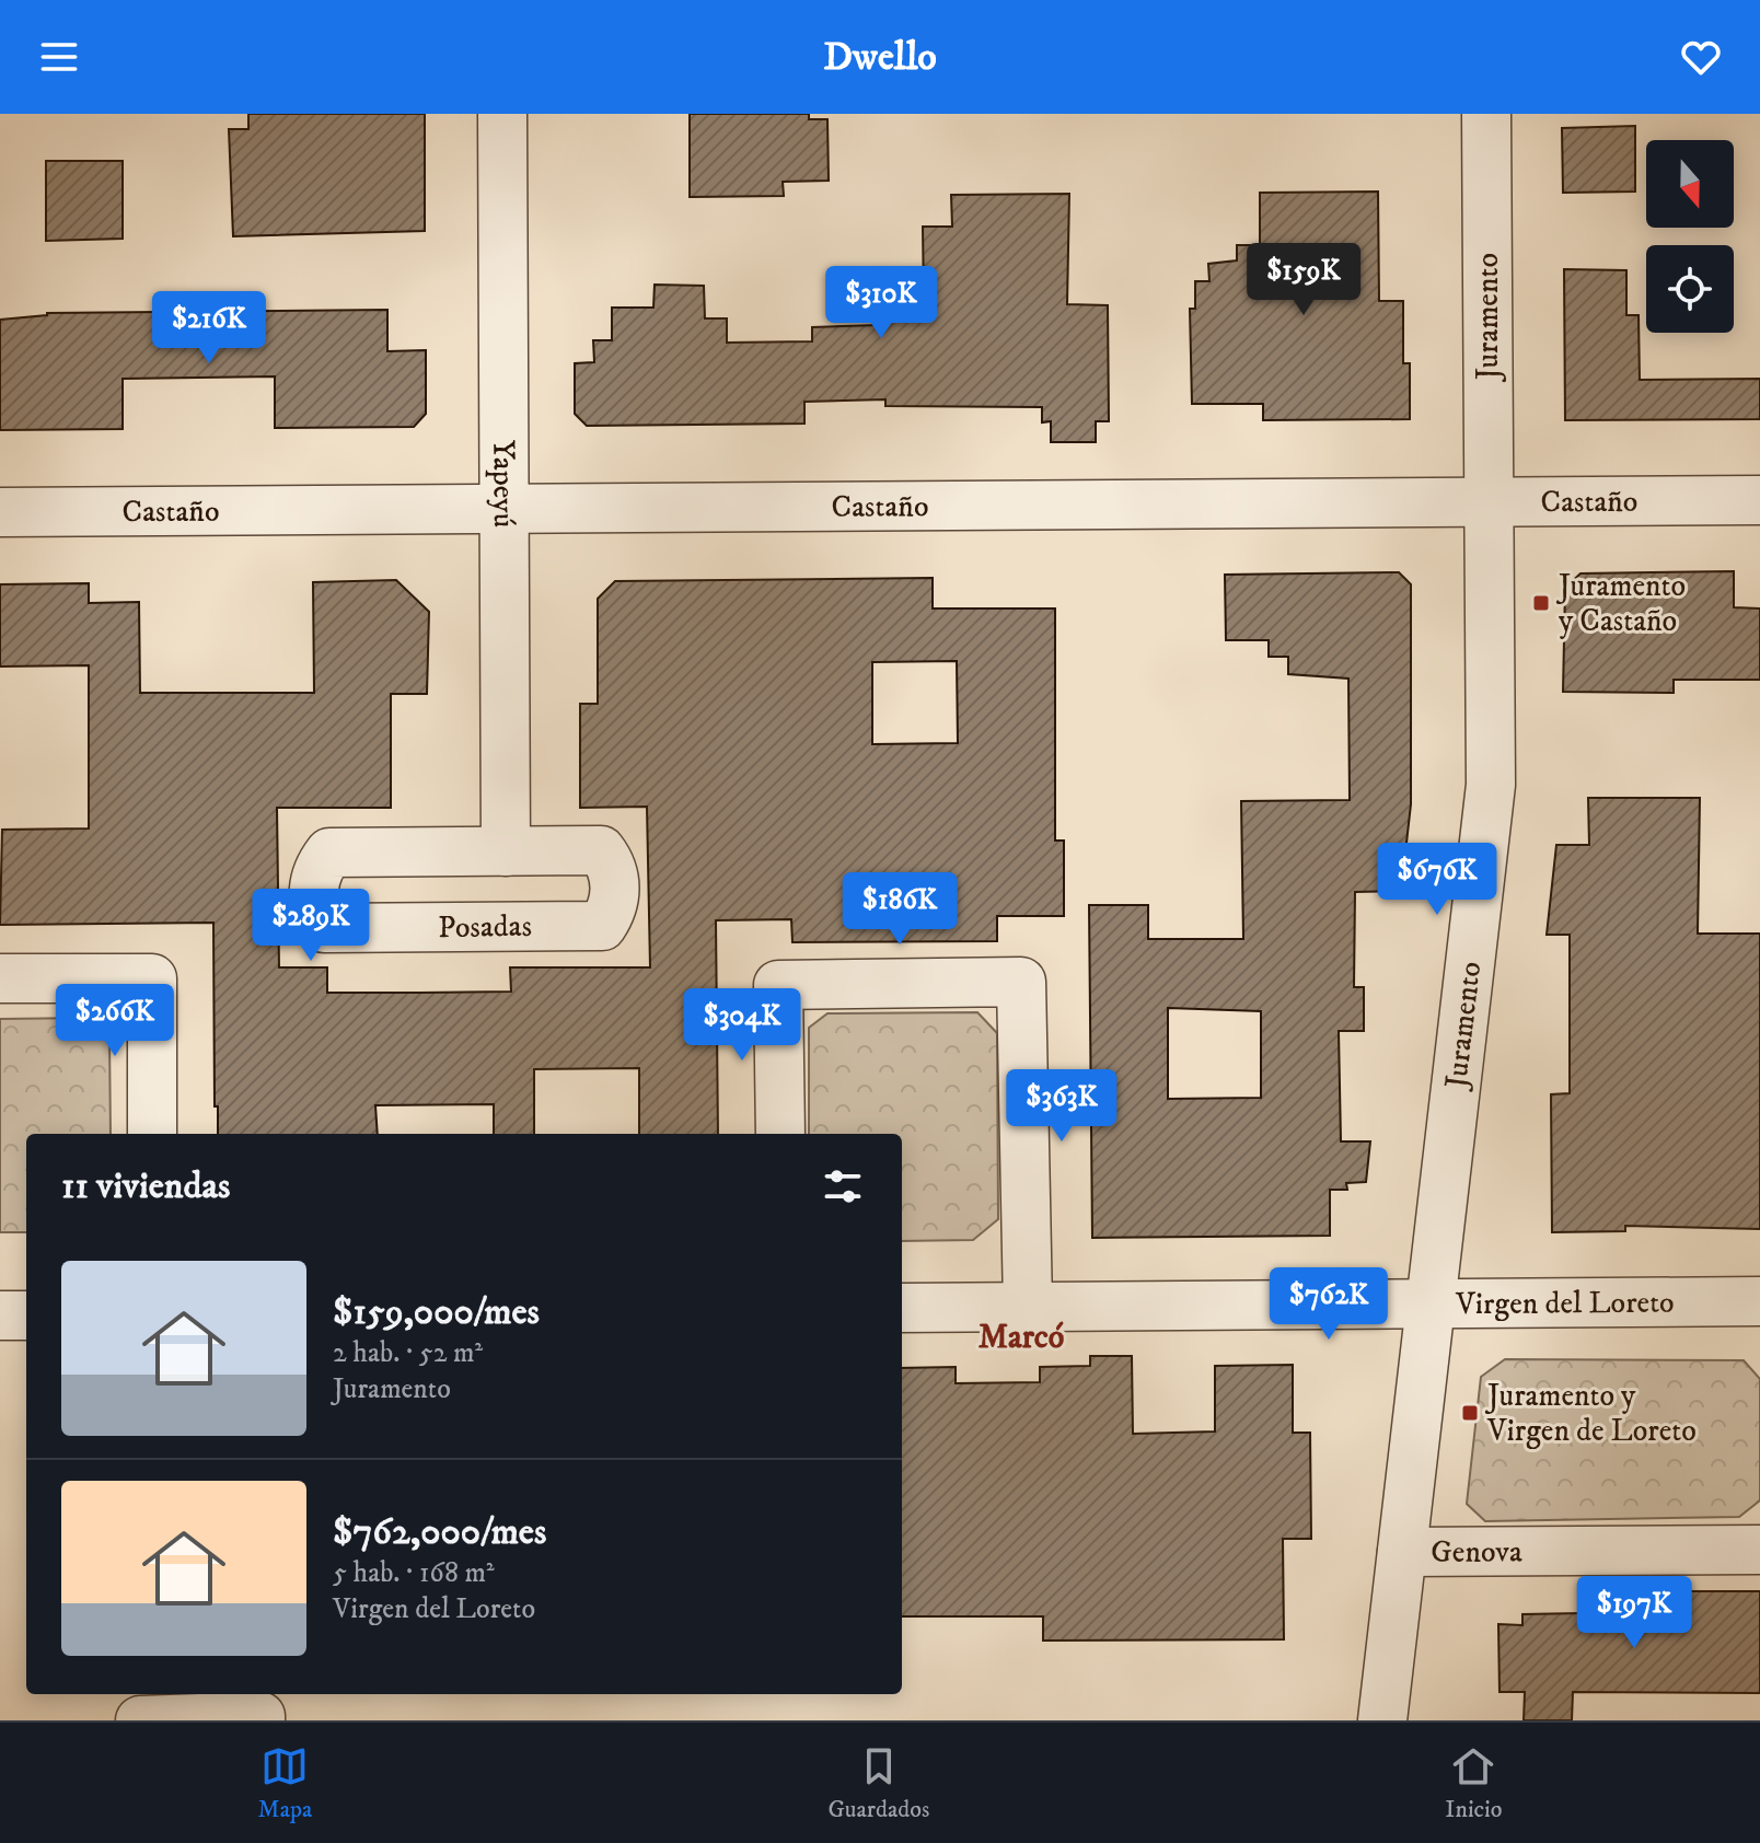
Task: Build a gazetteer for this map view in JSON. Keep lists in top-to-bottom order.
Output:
{
  "streets": {
    "street": [
      "Juramento",
      "Yapeyú",
      "Castaño",
      "Posadas",
      "Virgen del Loreto",
      "Genova"
    ]
  },
  "crossings": [
    ["Juramento", "Castaño"],
    ["Juramento", "Virgen del Loreto"],
    ["Juramento", "Genova"],
    ["Yapeyú", "Castaño"],
    ["Yapeyú", "Posadas"]
  ],
  "districts": ["Marcó"],
  "places": {
    "transit": ["Juramento y Castaño", "Juramento y Virgen de Loreto"]
  },
  "north": "bottom",
  "page": {
    "header": "Dwello",
    "price": [
      "$159K",
      "$310K",
      "$216K",
      "$676K",
      "$186K",
      "$289K",
      "$266K",
      "$304K",
      "$363K",
      "$762K",
      "$197K"
    ],
    "heading": "11 viviendas",
    "list": [
      {
        "name": "$159,000/mes",
        "note": "2 hab. · 52 m² · Juramento"
      },
      {
        "name": "$762,000/mes",
        "note": "5 hab. · 168 m² · Virgen del Loreto"
      }
    ],
    "tabs": ["Mapa", "Guardados", "Inicio"]
  }
}
